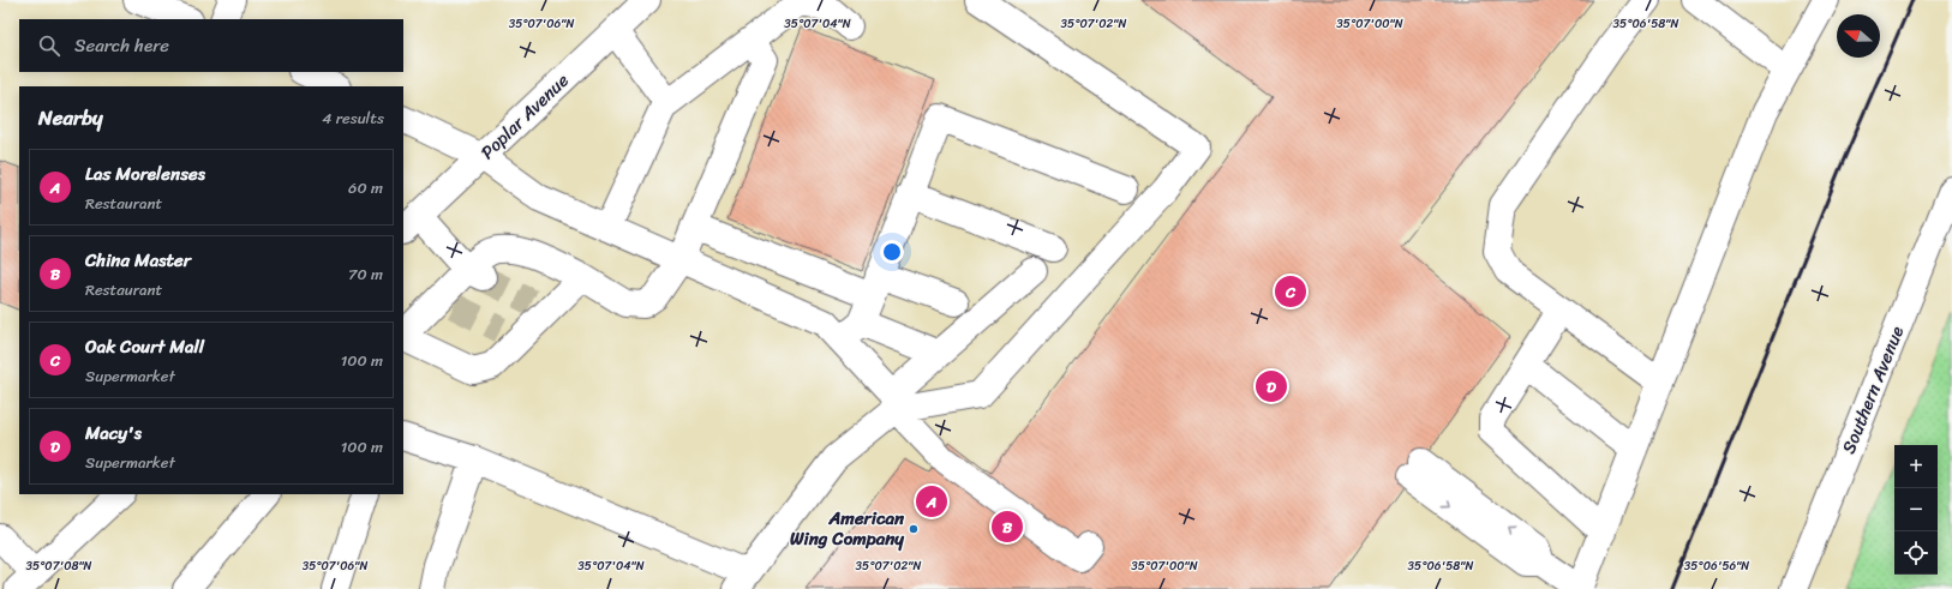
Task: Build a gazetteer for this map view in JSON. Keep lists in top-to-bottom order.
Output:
{
  "streets": {
    "street": ["Poplar Avenue", "Southern Avenue"]
  },
  "places": ["American Wing Company"],
  "north": "left",
  "page": {
    "search": "Search here",
    "heading": ["Nearby", "4 results"],
    "list": [
      {
        "mark": "A",
        "name": "Las Morelenses",
        "note": "Restaurant",
        "value": "60 m"
      },
      {
        "mark": "B",
        "name": "China Master",
        "note": "Restaurant",
        "value": "70 m"
      },
      {
        "mark": "C",
        "name": "Oak Court Mall",
        "note": "Supermarket",
        "value": "100 m"
      },
      {
        "mark": "D",
        "name": "Macy's",
        "note": "Supermarket",
        "value": "100 m"
      }
    ],
    "pins": [
      "C",
      "D",
      "A",
      "B"
    ],
    "map_buttons": ["+", "−"]
  },
  "coordinates": [
    "35°07'06\"N",
    "35°07'04\"N",
    "35°07'02\"N",
    "35°07'00\"N",
    "35°06'58\"N",
    "35°07'08\"N",
    "35°06'56\"N"
  ]
}
